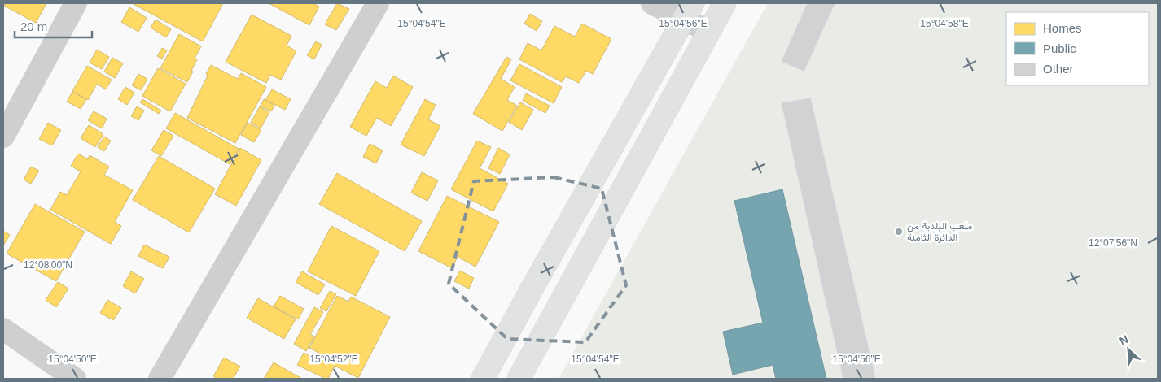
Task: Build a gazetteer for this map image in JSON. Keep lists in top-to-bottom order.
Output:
{
  "places": ["ملعب البلدية من الدائرة الثامنة"],
  "legend": ["Homes", "Public", "Other"],
  "scale_bar": "20 m",
  "north": "top left",
  "coordinates": [
    "15°04'54\"E",
    "15°04'56\"E",
    "15°04'58\"E",
    "12°07'56\"N",
    "12°08'00\"N",
    "15°04'50\"E",
    "15°04'52\"E"
  ]
}
